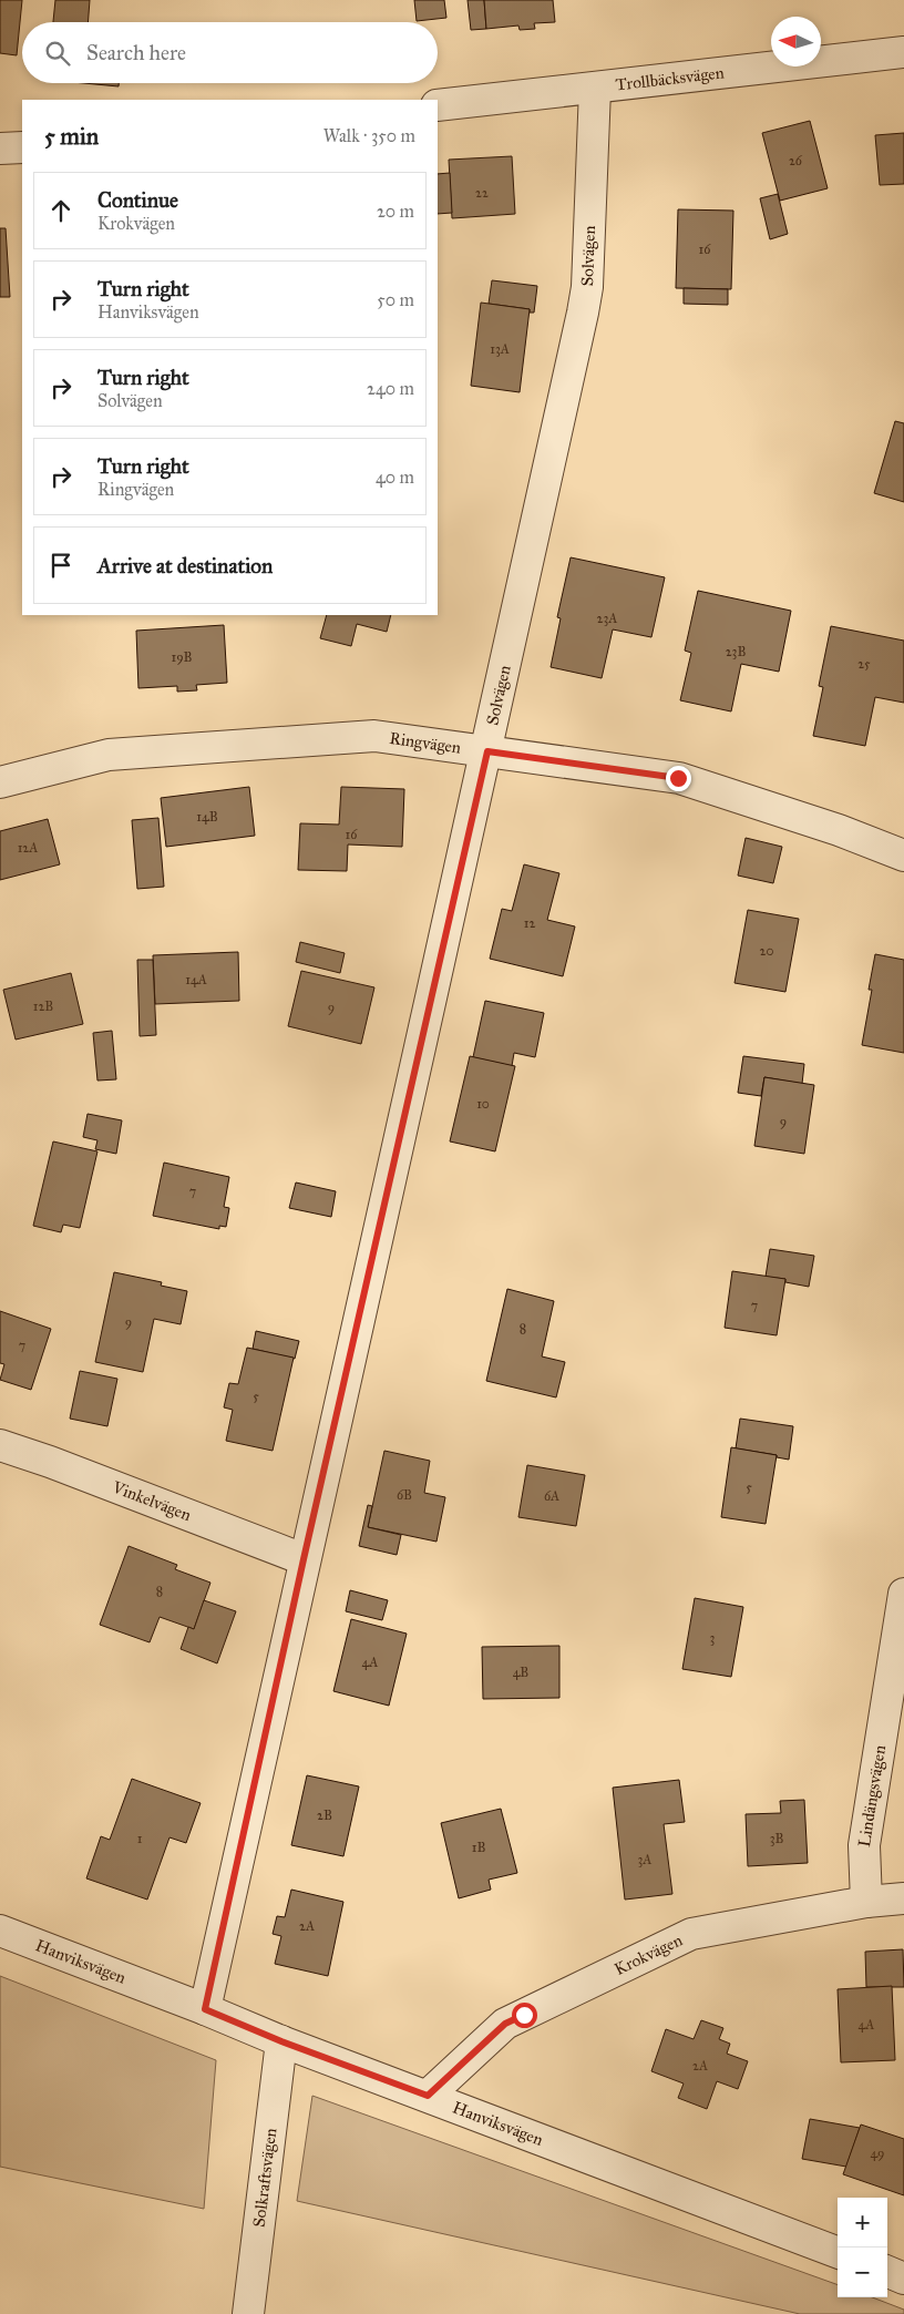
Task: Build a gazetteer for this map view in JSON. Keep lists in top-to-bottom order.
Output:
{
  "streets": {
    "street": [
      "Trollbäcksvägen",
      "Solvägen",
      "Ringvägen",
      "Vinkelvägen",
      "Lindängsvägen",
      "Krokvägen",
      "Hanviksvägen",
      "Solkraftsvägen"
    ]
  },
  "crossings": [
    ["Trollbäcksvägen", "Solvägen"],
    ["Solvägen", "Ringvägen"],
    ["Solvägen", "Vinkelvägen"],
    ["Solvägen", "Hanviksvägen"],
    ["Lindängsvägen", "Krokvägen"],
    ["Krokvägen", "Hanviksvägen"],
    ["Hanviksvägen", "Solkraftsvägen"]
  ],
  "house_numbers": [
    "26",
    "22",
    "16",
    "13A",
    "23A",
    "23B",
    "19B",
    "25",
    "14B",
    "16",
    "12A",
    "12",
    "20",
    "14A",
    "12B",
    "9",
    "10",
    "9",
    "7",
    "7",
    "9",
    "8",
    "7",
    "5",
    "5",
    "6B",
    "6A",
    "8",
    "3",
    "4A",
    "4B",
    "2B",
    "1",
    "3B",
    "1B",
    "3A",
    "2A",
    "4A",
    "2A",
    "49"
  ],
  "north": "left",
  "page": {
    "search": "Search here",
    "heading": ["5 min", "Walk · 350 m"],
    "list": [
      ["Continue", "Krokvägen", "20 m"],
      ["Turn right", "Hanviksvägen", "50 m"],
      ["Turn right", "Solvägen", "240 m"],
      ["Turn right", "Ringvägen", "40 m"],
      "Arrive at destination"
    ],
    "map_buttons": ["+", "−"]
  }
}
